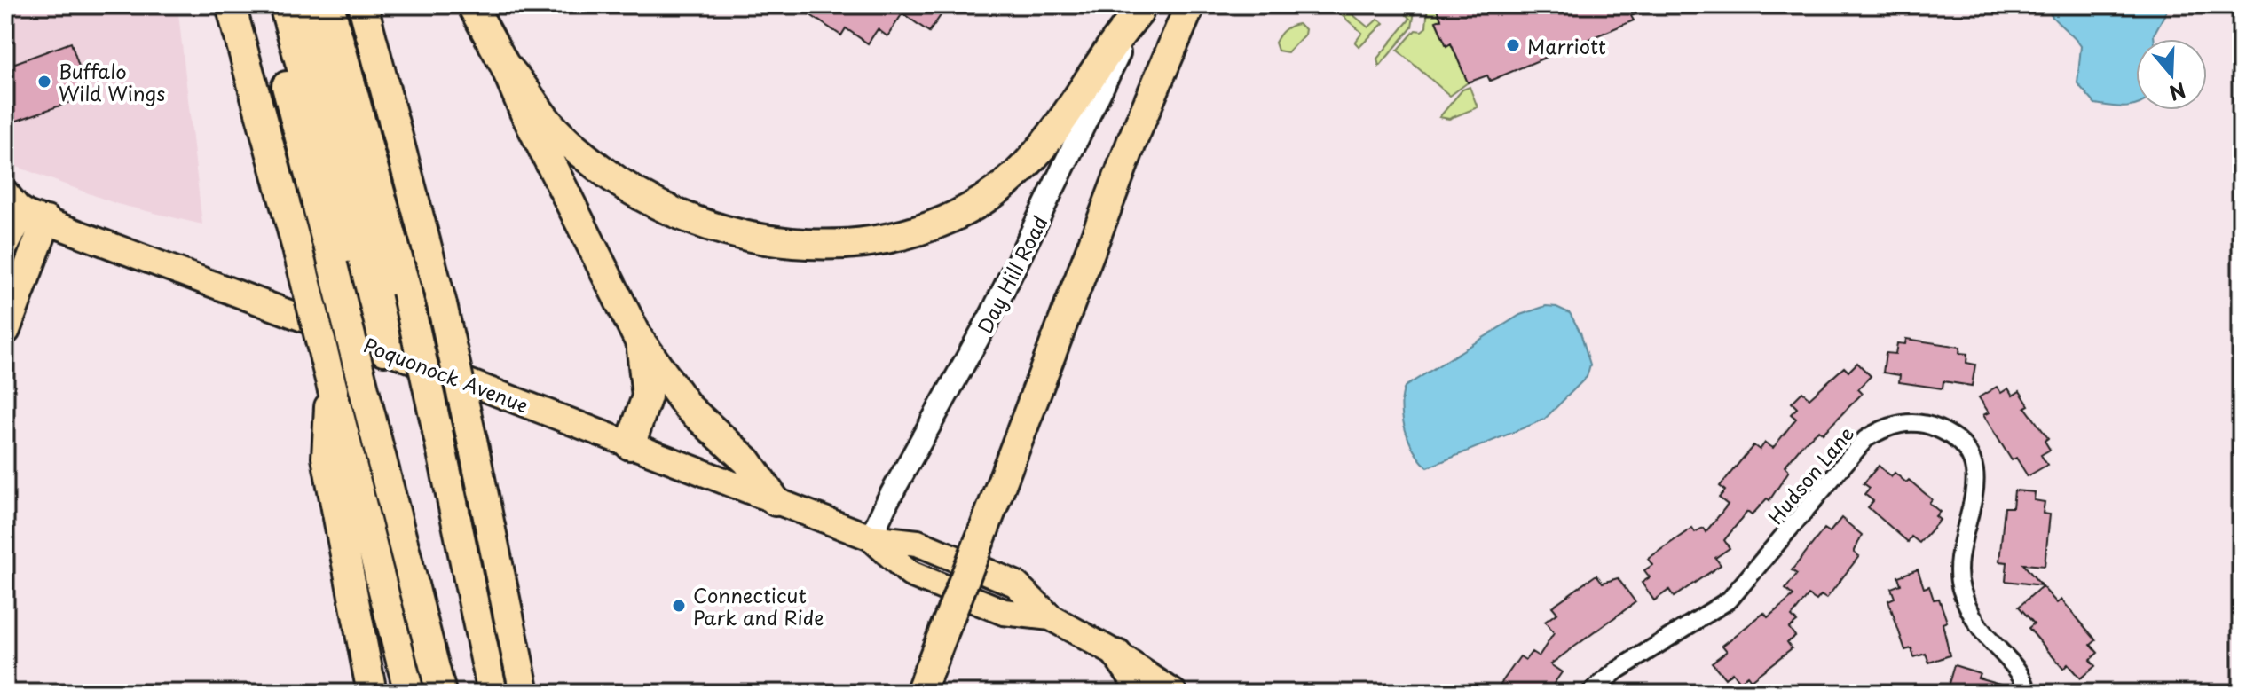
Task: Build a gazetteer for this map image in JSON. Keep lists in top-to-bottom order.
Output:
{
  "streets": {
    "main road": ["Day Hill Road", "Poquonock Avenue"],
    "street": ["Hudson Lane"]
  },
  "crossings": [
    ["Day Hill Road", "Poquonock Avenue"]
  ],
  "places": ["Marriott", "Buffalo Wild Wings", "Connecticut Park and Ride"],
  "north": "bottom"
}
